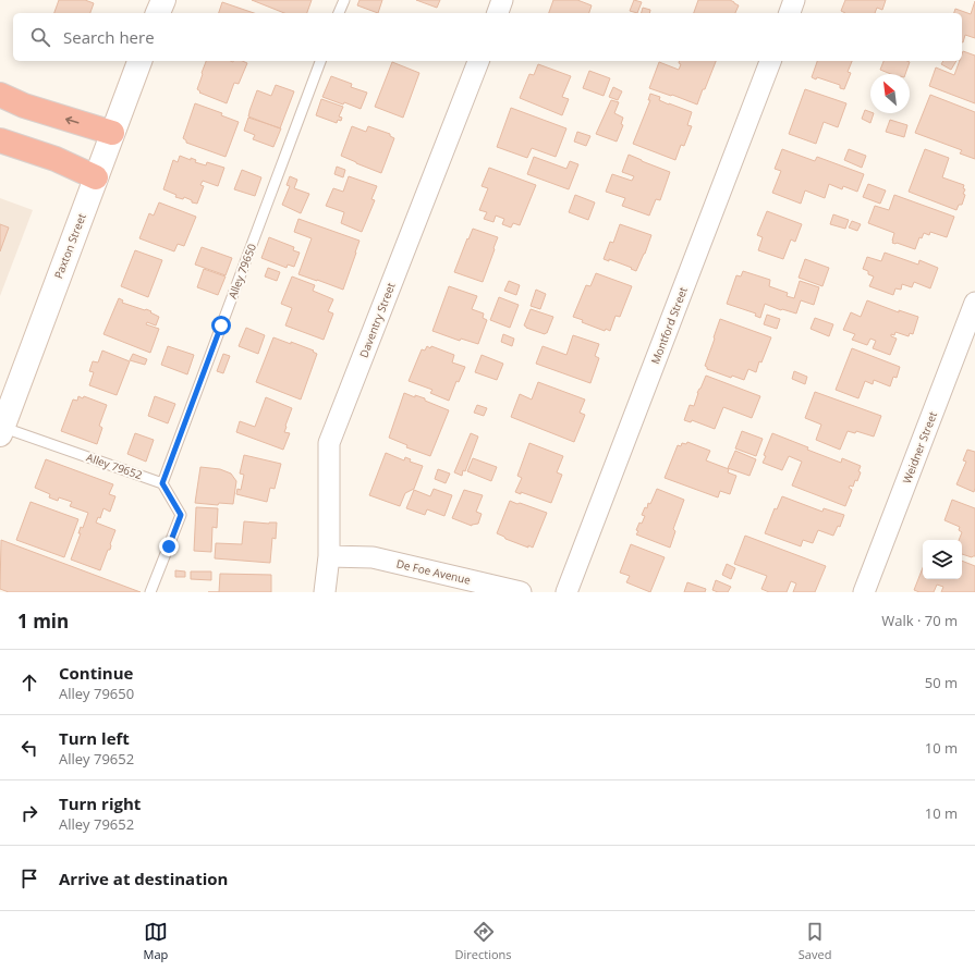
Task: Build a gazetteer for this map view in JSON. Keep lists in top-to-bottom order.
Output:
{
  "streets": {
    "street": [
      "Paxton Street",
      "Daventry Street",
      "Montford Street",
      "Weidner Street",
      "De Foe Avenue"
    ],
    "lane": ["Alley 79650", "Alley 79652"]
  },
  "crossings": [
    ["Paxton Street", "Alley 79652"],
    ["Alley 79650", "Alley 79652"],
    ["Daventry Street", "De Foe Avenue"]
  ],
  "north": "top left",
  "page": {
    "search": "Search here",
    "heading": ["1 min", "Walk · 70 m"],
    "list": [
      ["Continue", "Alley 79650", "50 m"],
      ["Turn left", "Alley 79652", "10 m"],
      ["Turn right", "Alley 79652", "10 m"],
      "Arrive at destination"
    ],
    "nav": ["Map", "Directions", "Saved"]
  }
}
